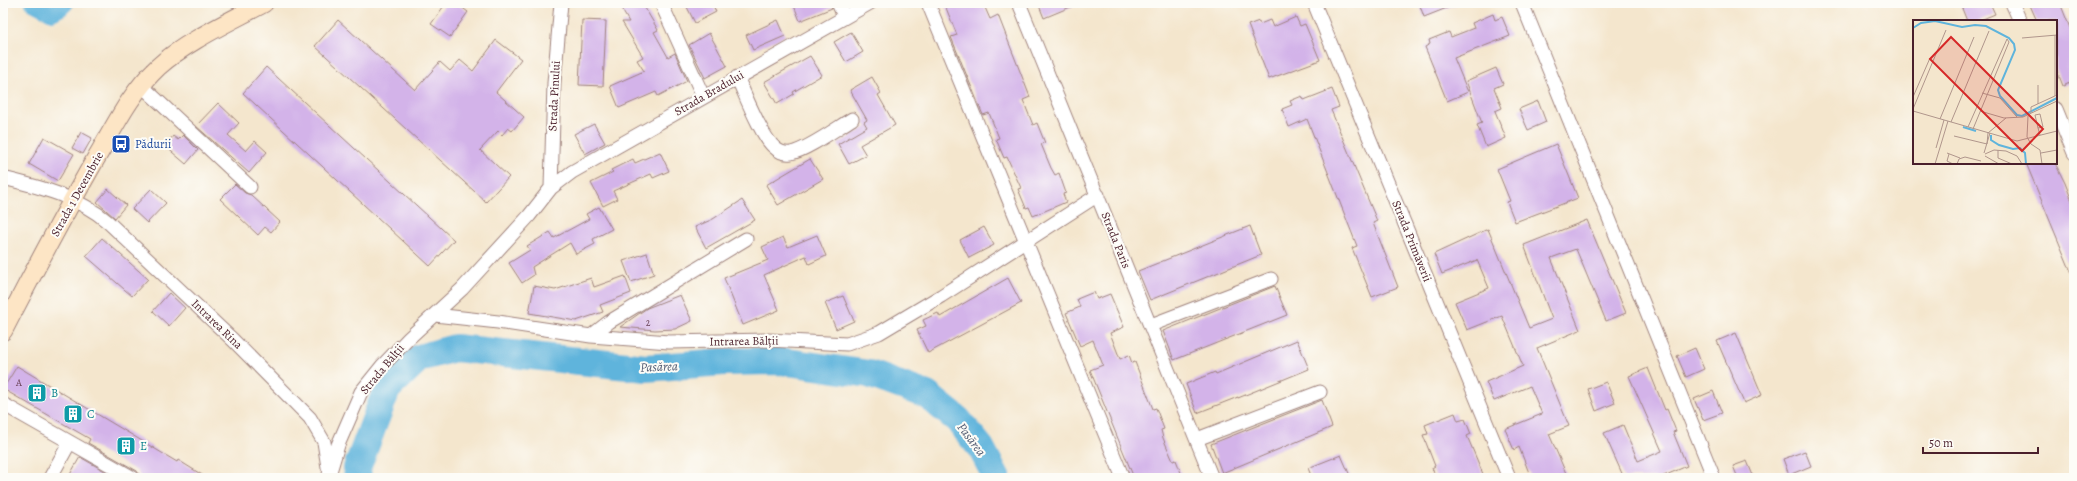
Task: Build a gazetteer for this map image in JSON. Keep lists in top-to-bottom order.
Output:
{
  "streets": {
    "main road": ["Strada 1 Decembrie"],
    "street": [
      "Strada Bradului",
      "Strada Pinului",
      "Strada Paris",
      "Strada Primăverii",
      "Intrarea Rina",
      "Intrarea Bălții",
      "Strada Bălții"
    ]
  },
  "crossings": [
    ["Strada Bradului", "Strada Pinului"],
    ["Strada Bradului", "Intrarea Bălții"],
    ["Strada Bradului", "Strada Bălții"],
    ["Strada 1 Decembrie", "Intrarea Rina"],
    ["Strada Paris", "Intrarea Bălții"],
    ["Intrarea Rina", "Strada Bălții"],
    ["Intrarea Bălții", "Strada Bălții"]
  ],
  "water": ["Pasărea"],
  "places": {
    "bus stop": ["Pădurii"],
    "building": ["B", "C", "E"]
  },
  "house_numbers": ["2", "A"],
  "scale_bar": "50 m"
}
